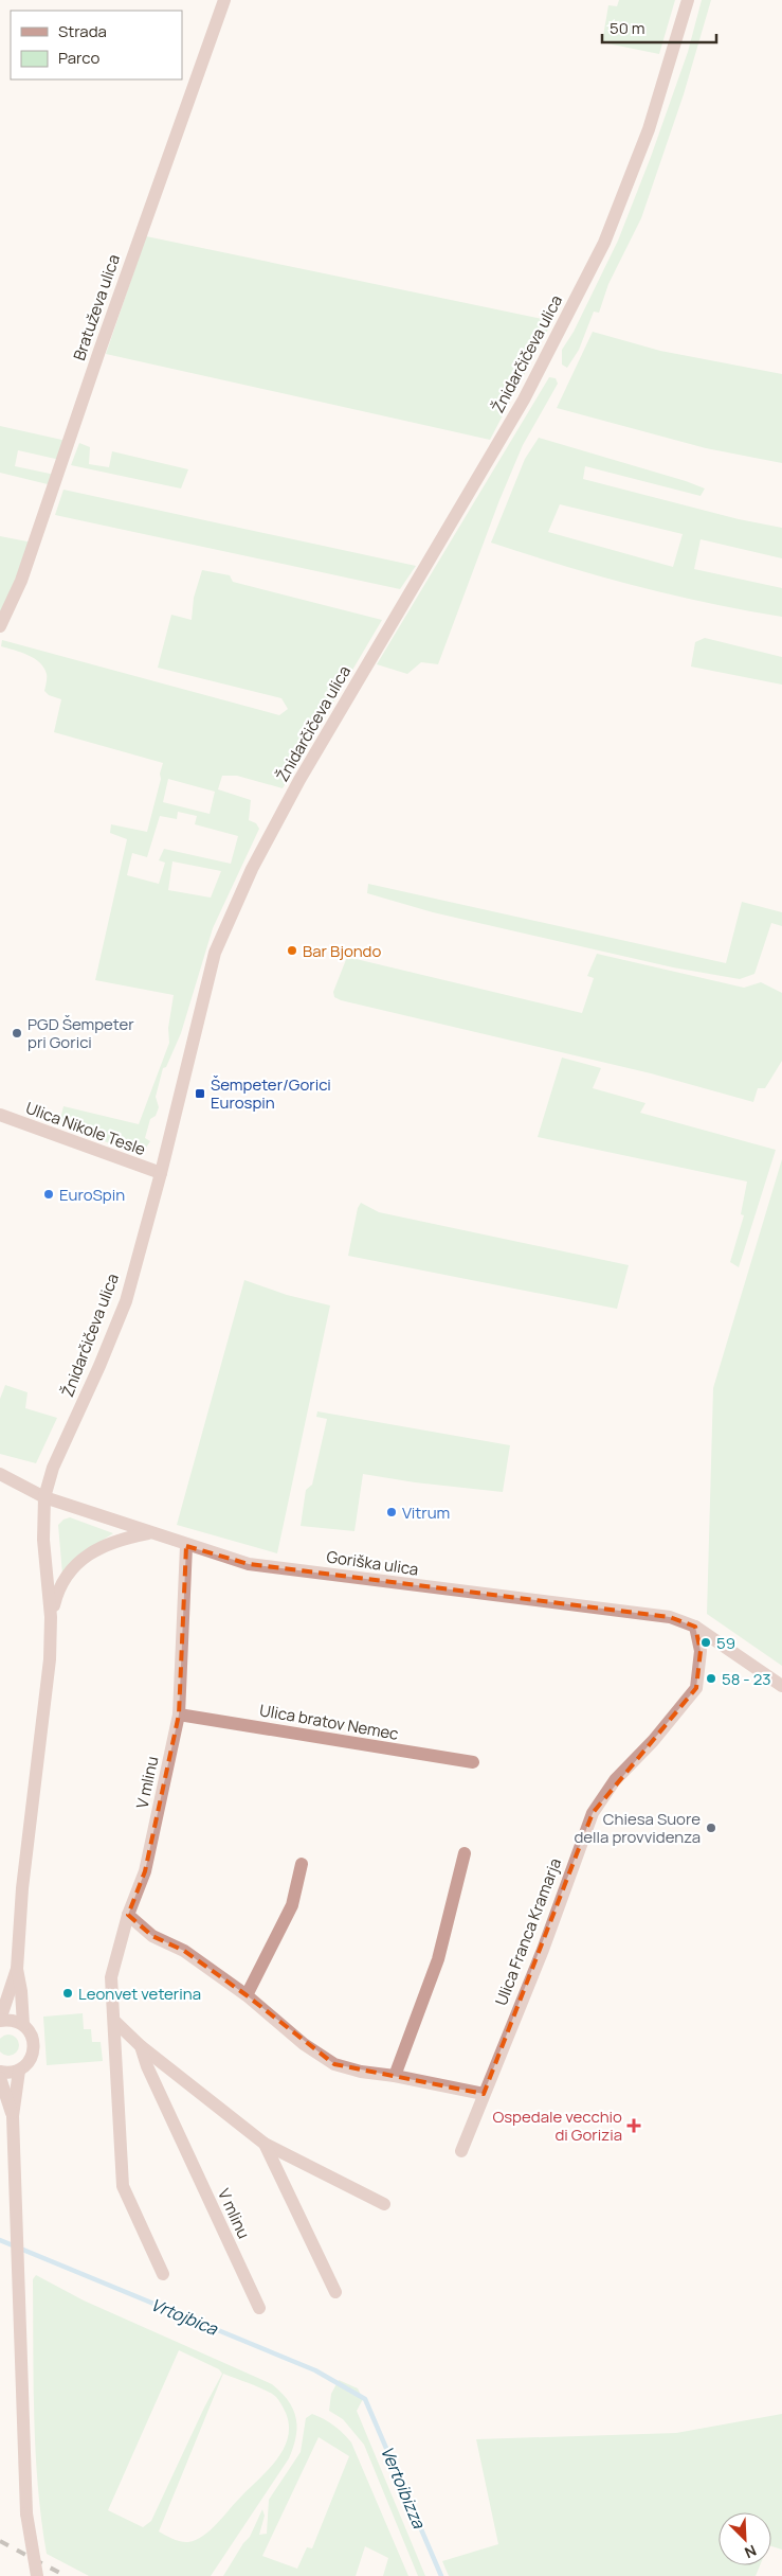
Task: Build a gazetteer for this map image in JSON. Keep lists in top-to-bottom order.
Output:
{
  "streets": {
    "street": [
      "Bratuževa ulica",
      "Žnidarčičeva ulica",
      "Ulica Nikole Tesle",
      "Goriška ulica",
      "Ulica bratov Nemec",
      "V mlinu",
      "Ulica Franca Kramarja"
    ]
  },
  "crossings": [
    ["Žnidarčičeva ulica", "Ulica Nikole Tesle"],
    ["Žnidarčičeva ulica", "Goriška ulica"],
    ["Goriška ulica", "V mlinu"],
    ["Goriška ulica", "Ulica Franca Kramarja"],
    ["Ulica bratov Nemec", "V mlinu"]
  ],
  "water": ["Vrtojbica", "Vertoibizza"],
  "places": {
    "other": [
      "Bar Bjondo",
      "PGD Šempeter pri Gorici",
      "EuroSpin",
      "Vitrum",
      "59",
      "58 - 23",
      "Chiesa Suore della provvidenza",
      "Leonvet veterina"
    ],
    "transit": ["Šempeter/Gorici Eurospin"],
    "health": ["Ospedale vecchio di Gorizia"]
  },
  "legend": ["Strada", "Parco"],
  "scale_bar": "50 m",
  "north": "bottom right"
}
